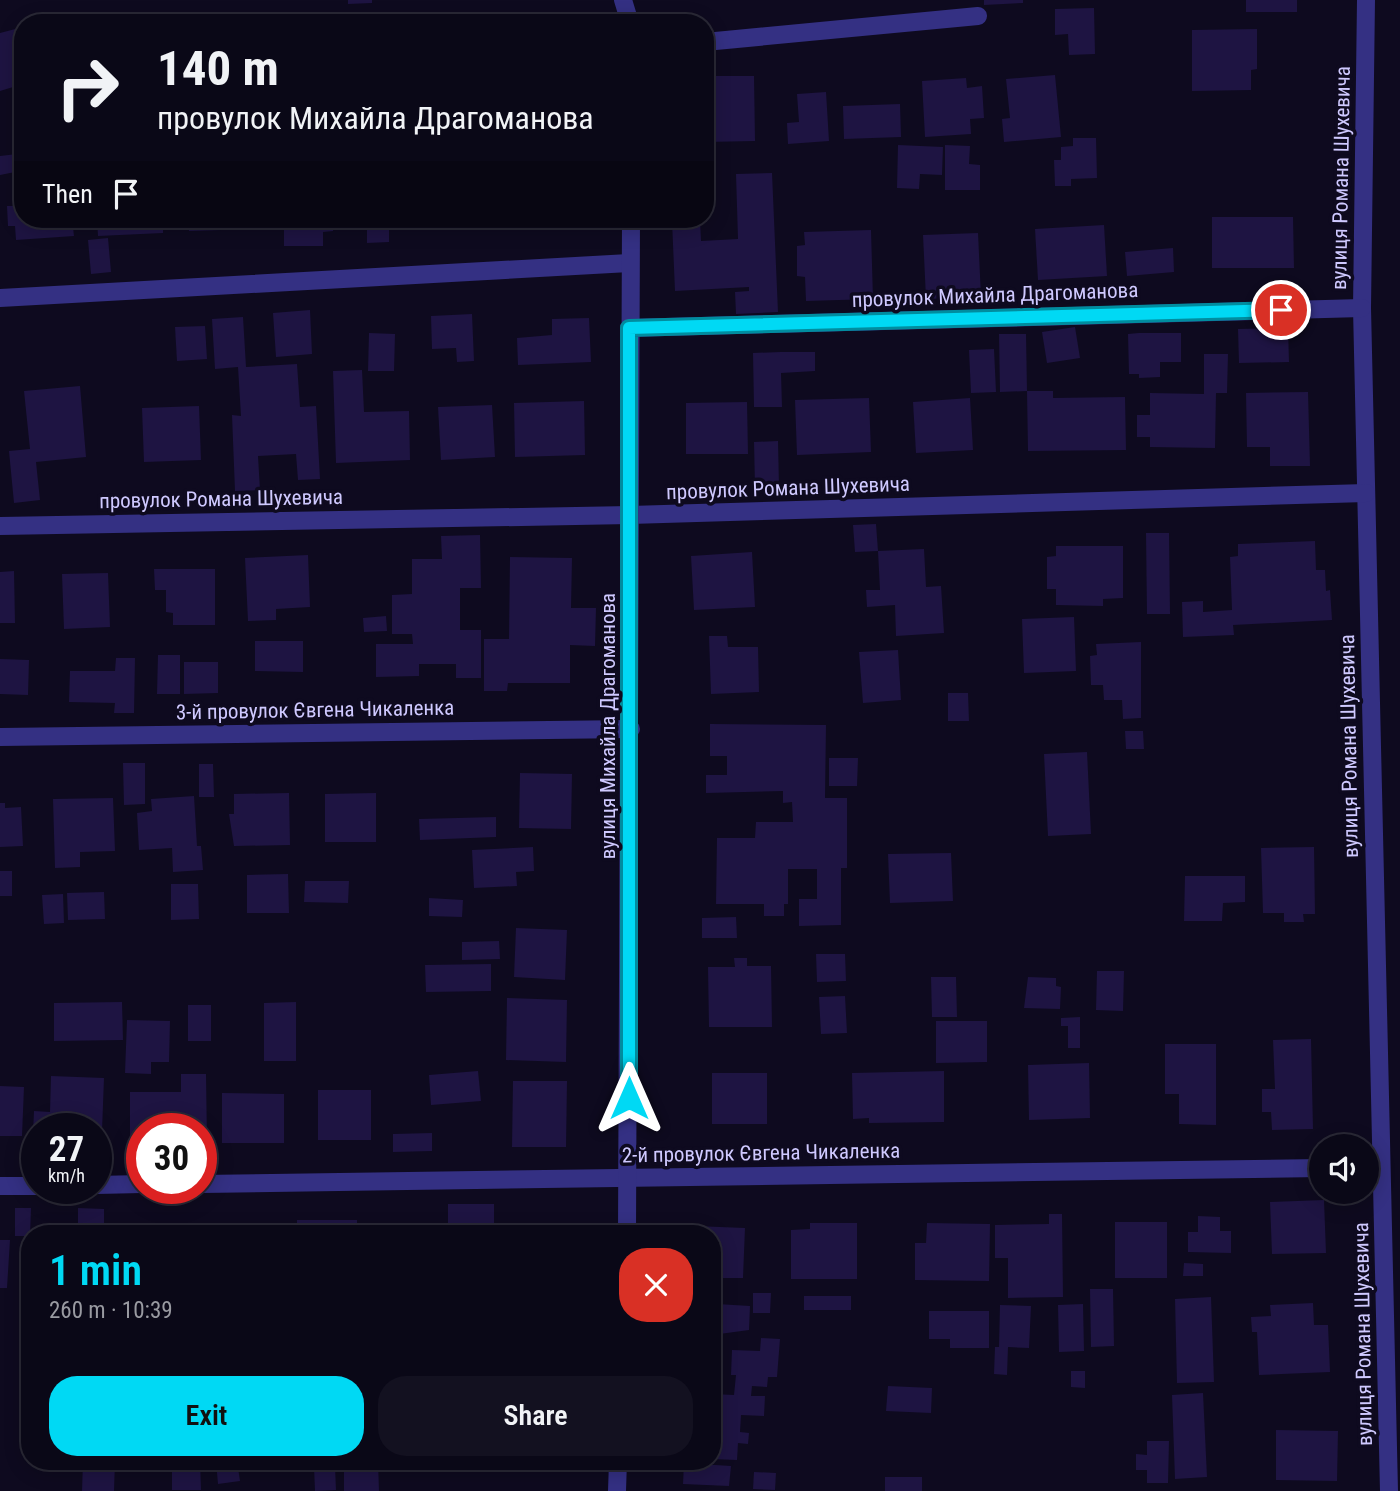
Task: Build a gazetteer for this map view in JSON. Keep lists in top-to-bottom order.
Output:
{
  "streets": {
    "street": [
      "вулиця Романа Шухевича",
      "провулок Михайла Драгоманова",
      "провулок Романа Шухевича",
      "3-й провулок Євгена Чикаленка",
      "вулиця Михайла Драгоманова",
      "2-й провулок Євгена Чикаленка"
    ]
  },
  "crossings": [
    ["вулиця Романа Шухевича", "провулок Михайла Драгоманова"],
    ["вулиця Романа Шухевича", "провулок Романа Шухевича"],
    ["провулок Михайла Драгоманова", "вулиця Михайла Драгоманова"],
    ["провулок Романа Шухевича", "вулиця Михайла Драгоманова"],
    ["3-й провулок Євгена Чикаленка", "вулиця Михайла Драгоманова"],
    ["вулиця Михайла Драгоманова", "2-й провулок Євгена Чикаленка"]
  ],
  "page": {
    "turn": ["140 m", "провулок Михайла Драгоманова"],
    "then": "Then",
    "speed": "27 km/h",
    "limit": "30",
    "heading": ["1 min", "260 m · 10:39"],
    "buttons": ["Exit", "Share"]
  }
}
